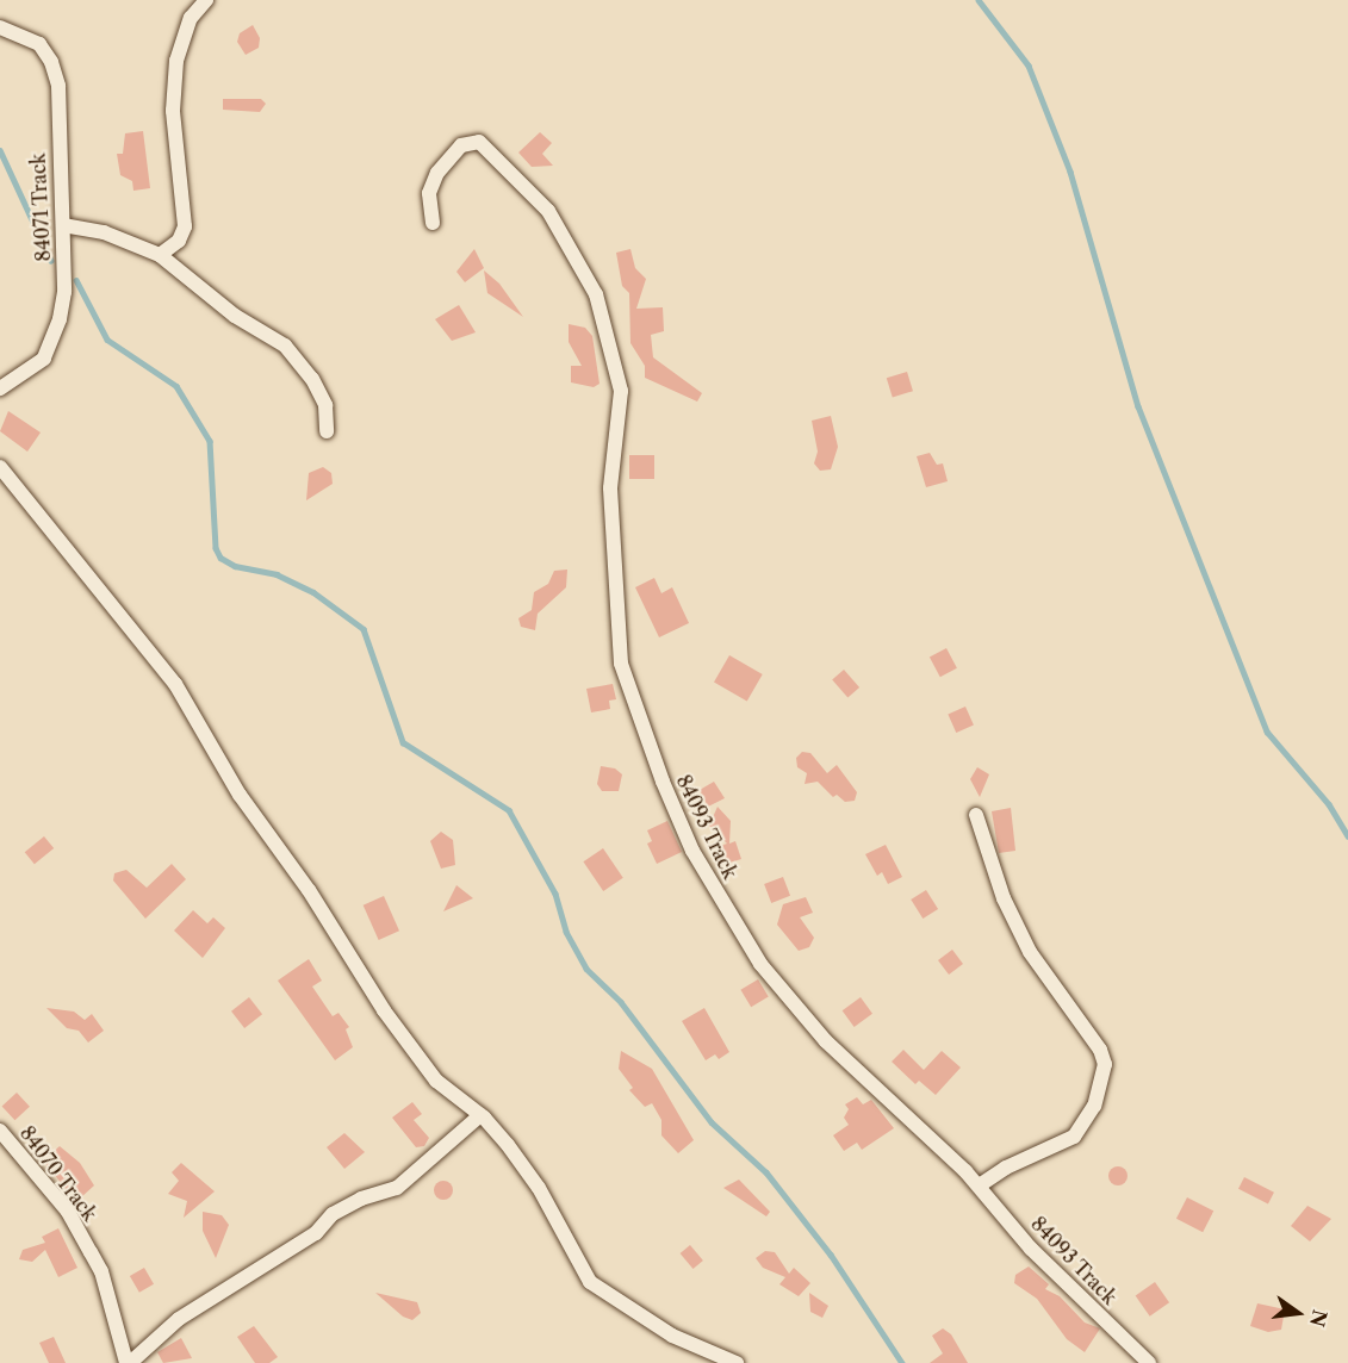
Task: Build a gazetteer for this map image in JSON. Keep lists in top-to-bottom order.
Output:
{
  "streets": {
    "street": ["84071 Track", "84093 Track", "84070 Track"]
  },
  "north": "right"
}
